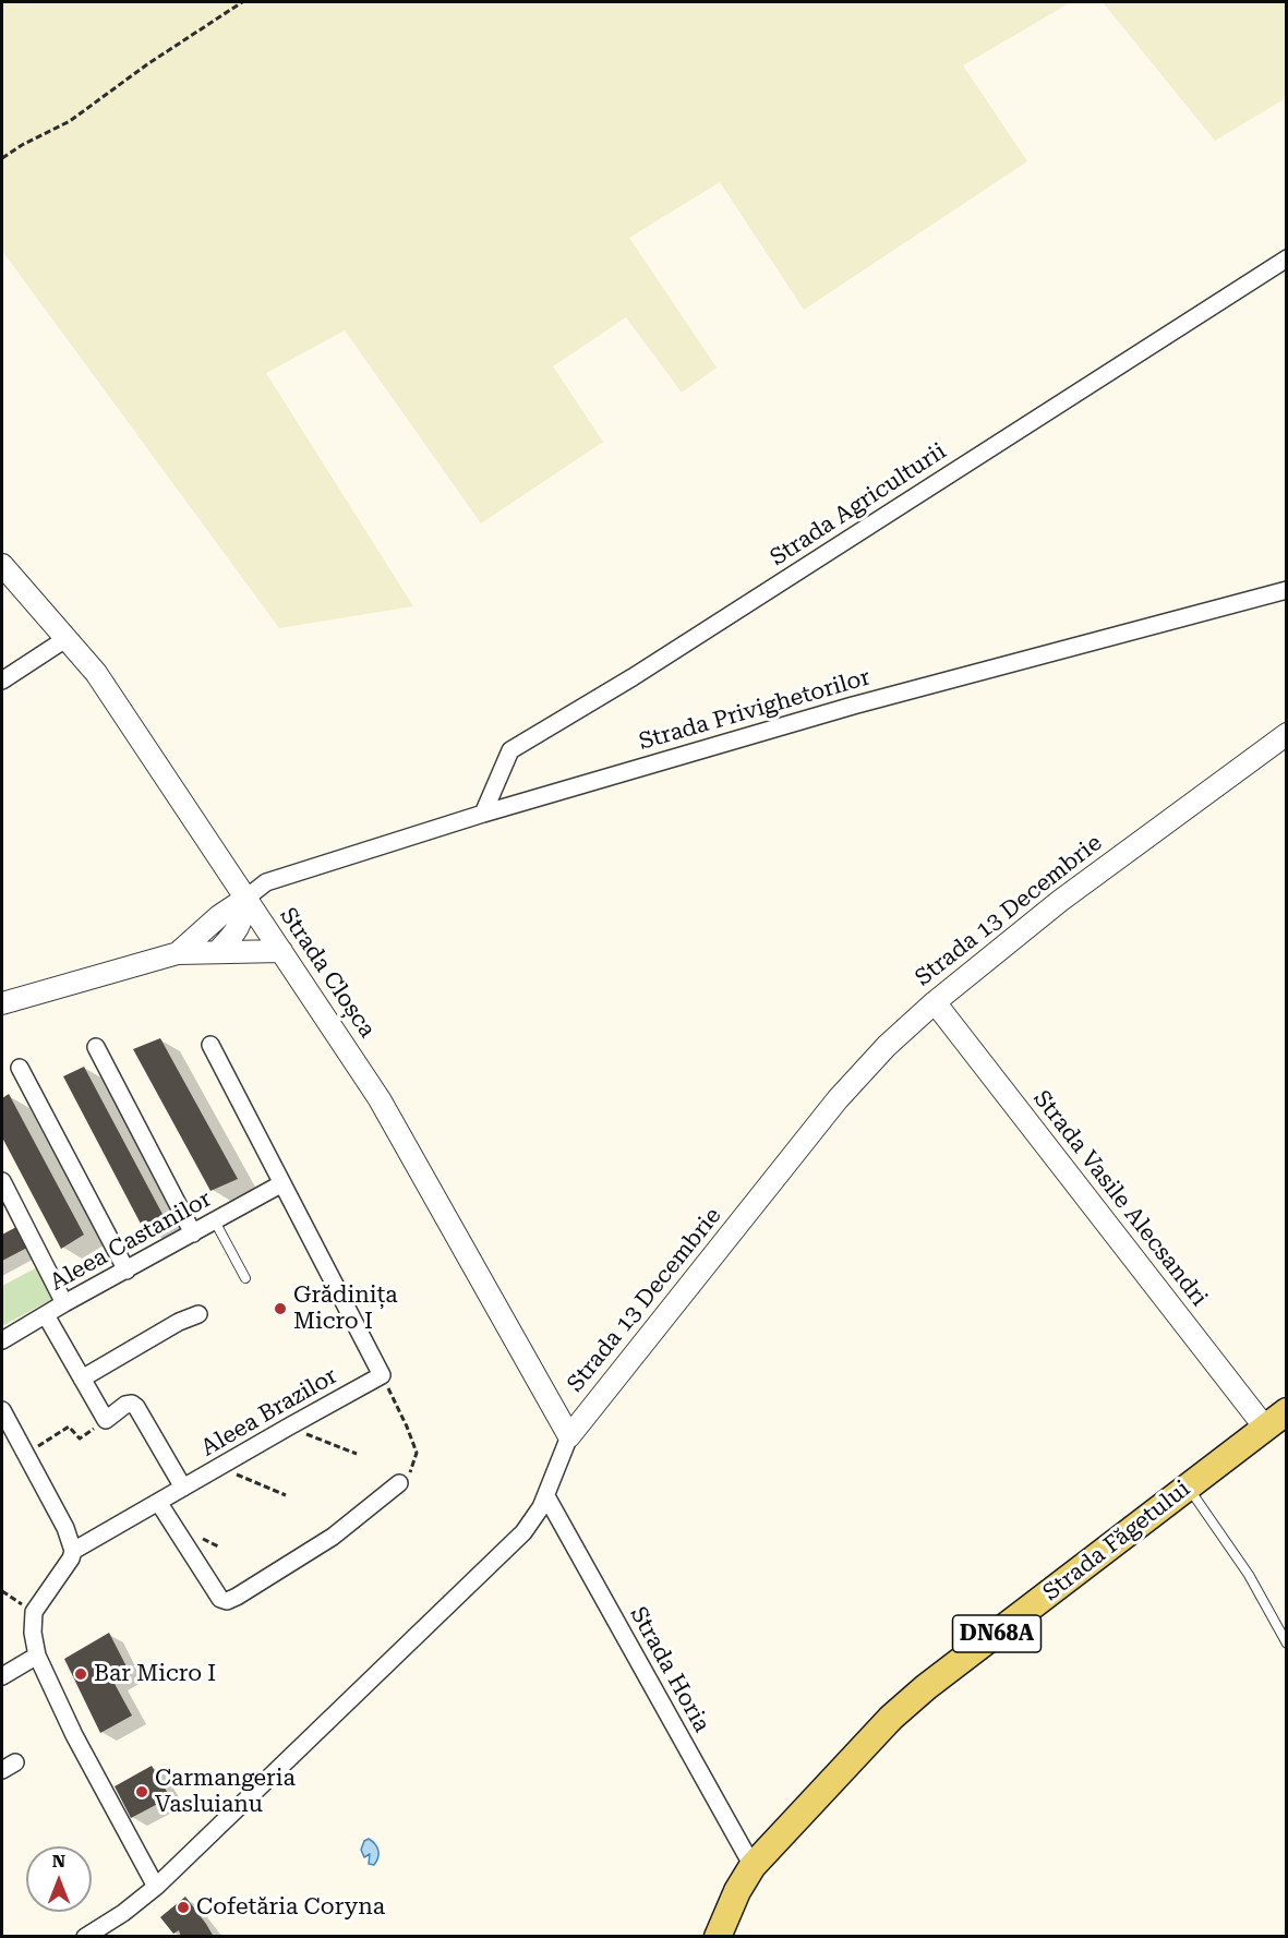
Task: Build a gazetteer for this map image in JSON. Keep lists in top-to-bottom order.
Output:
{
  "streets": {
    "main road": ["Strada Făgetului", "DN68A"],
    "street": [
      "Strada Agriculturii",
      "Strada Privighetorilor",
      "Strada 13 Decembrie",
      "Strada Cloșca",
      "Strada Vasile Alecsandri",
      "Aleea Castanilor",
      "Aleea Brazilor",
      "Strada Horia"
    ]
  },
  "crossings": [
    ["Strada Agriculturii", "Strada Privighetorilor"],
    ["Strada Privighetorilor", "Strada Cloșca"],
    ["Strada 13 Decembrie", "Strada Cloșca"],
    ["Strada 13 Decembrie", "Strada Vasile Alecsandri"],
    ["Strada 13 Decembrie", "Strada Horia"],
    ["Strada Vasile Alecsandri", "Strada Făgetului"],
    ["Strada Făgetului", "DN68A"],
    ["Strada Făgetului", "Strada Horia"],
    ["DN68A", "Strada Horia"]
  ],
  "places": [
    "Grădinița Micro I",
    "Bar Micro I",
    "Carmangeria Vasluianu",
    "Cofetăria Coryna"
  ],
  "north": "top"
}
